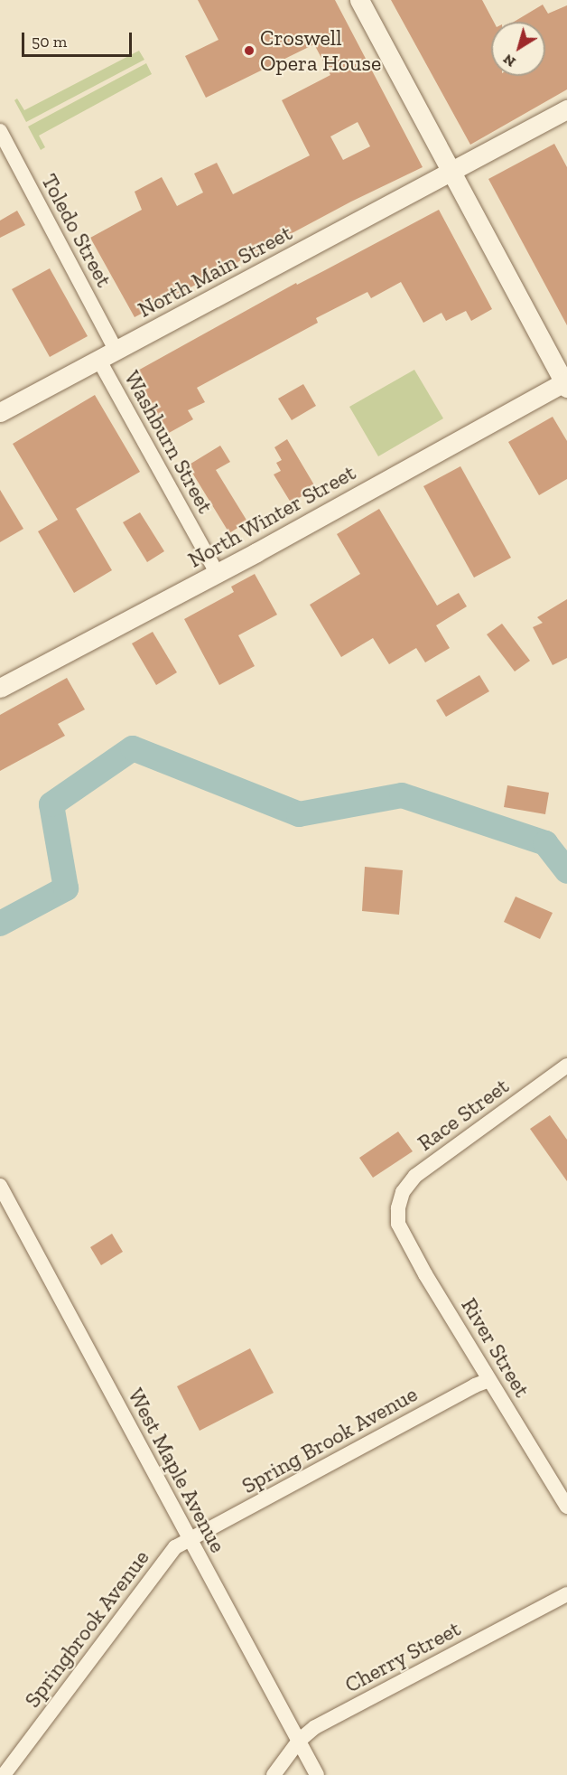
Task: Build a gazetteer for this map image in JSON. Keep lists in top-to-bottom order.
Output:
{
  "streets": {
    "street": [
      "Toledo Street",
      "North Main Street",
      "Washburn Street",
      "North Winter Street",
      "Race Street",
      "River Street",
      "Spring Brook Avenue",
      "West Maple Avenue",
      "Springbrook Avenue",
      "Cherry Street"
    ]
  },
  "crossings": [
    ["Toledo Street", "North Main Street"],
    ["North Main Street", "Washburn Street"],
    ["Washburn Street", "North Winter Street"],
    ["Race Street", "River Street"],
    ["River Street", "Spring Brook Avenue"],
    ["Spring Brook Avenue", "West Maple Avenue"],
    ["Spring Brook Avenue", "Springbrook Avenue"],
    ["West Maple Avenue", "Springbrook Avenue"],
    ["West Maple Avenue", "Cherry Street"]
  ],
  "places": ["Croswell Opera House"],
  "scale_bar": "50 m",
  "north": "bottom left"
}
